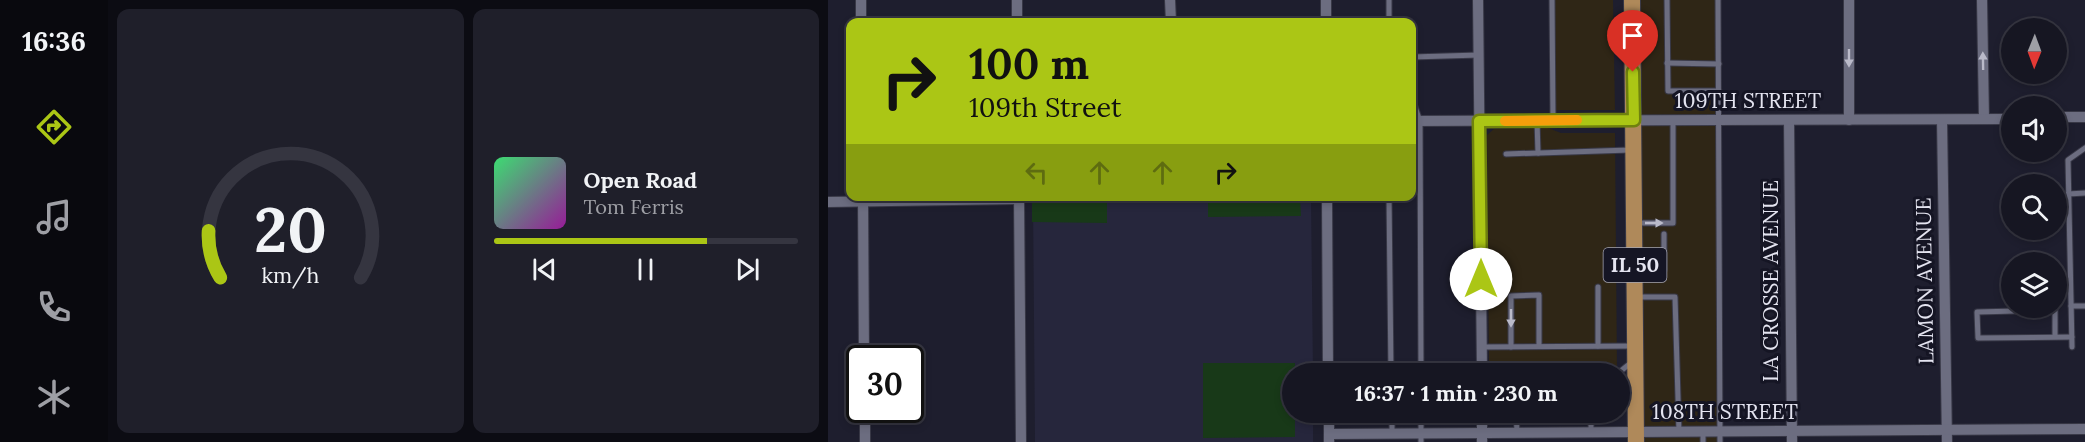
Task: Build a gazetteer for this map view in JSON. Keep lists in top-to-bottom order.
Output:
{
  "streets": {
    "main road": ["IL 50"],
    "street": [
      "109TH STREET",
      "LA CROSSE AVENUE",
      "LAMON AVENUE",
      "108TH STREET"
    ]
  },
  "crossings": [
    ["109TH STREET", "IL 50"],
    ["109TH STREET", "LA CROSSE AVENUE"],
    ["109TH STREET", "LAMON AVENUE"],
    ["IL 50", "108TH STREET"],
    ["LA CROSSE AVENUE", "108TH STREET"],
    ["LAMON AVENUE", "108TH STREET"]
  ],
  "north": "bottom",
  "page": {
    "tabs": "16:36",
    "turn": ["100 m", "109th Street"],
    "song": ["Open Road", "Tom Ferris"],
    "limit": "30",
    "trip": "16:37 · 1 min · 230 m",
    "gauge": ["20", "km/h"]
  }
}
